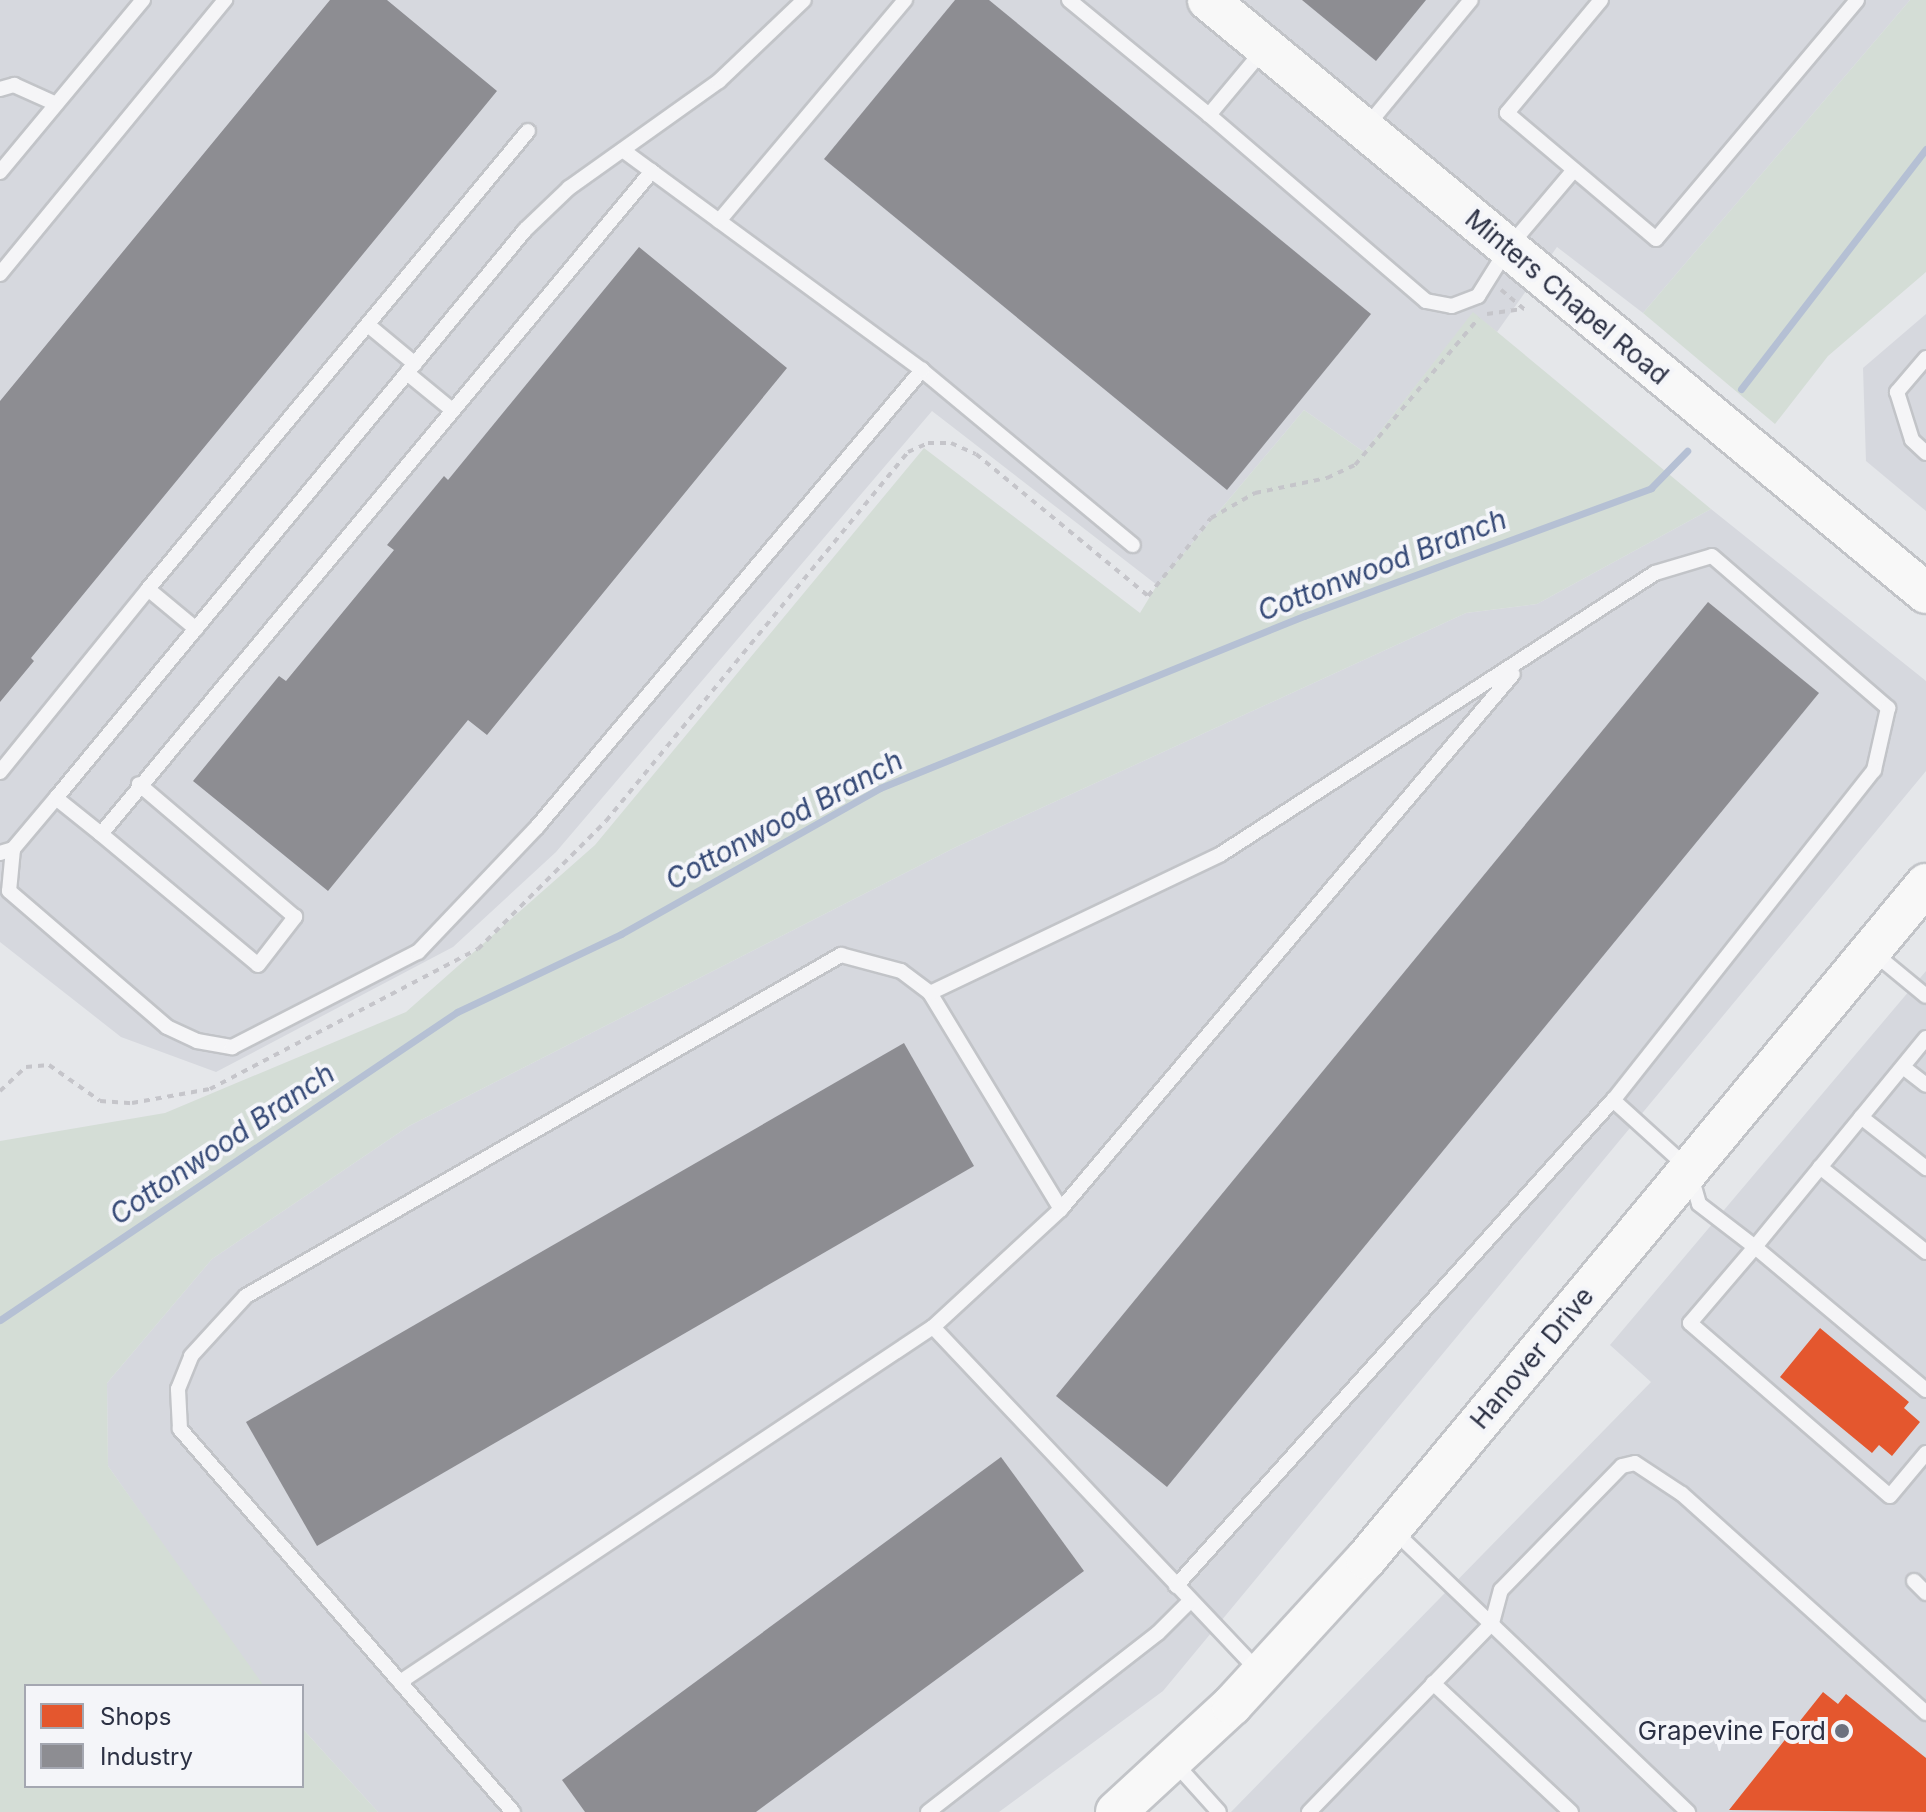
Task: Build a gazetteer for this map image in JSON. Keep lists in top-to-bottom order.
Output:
{
  "streets": {
    "street": ["Minters Chapel Road", "Hanover Drive"]
  },
  "water": ["Cottonwood Branch"],
  "places": ["Grapevine Ford"],
  "legend": ["Shops", "Industry"]
}
